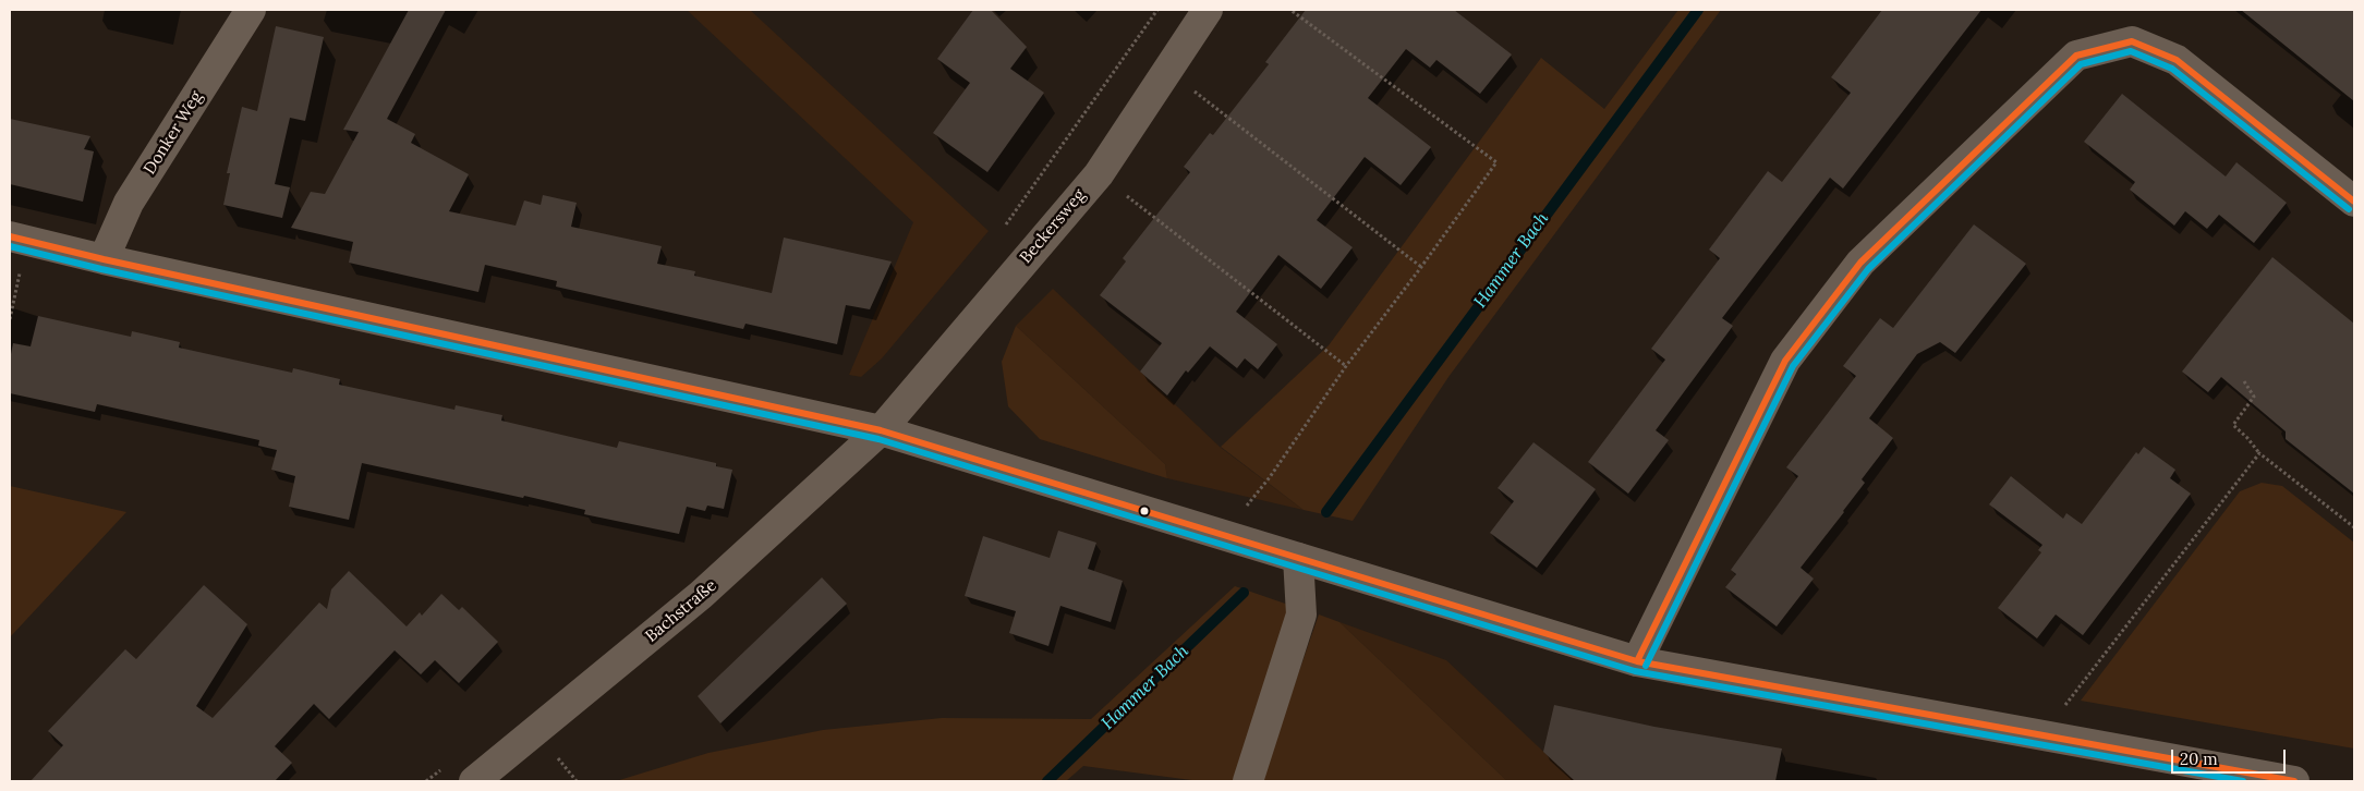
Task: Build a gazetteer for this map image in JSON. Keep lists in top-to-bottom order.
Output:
{
  "streets": {
    "street": ["Donker Weg", "Beckersweg", "Bachstraße"]
  },
  "crossings": [
    ["Beckersweg", "Bachstraße"]
  ],
  "water": ["Hammer Bach"],
  "scale_bar": "20 m"
}
